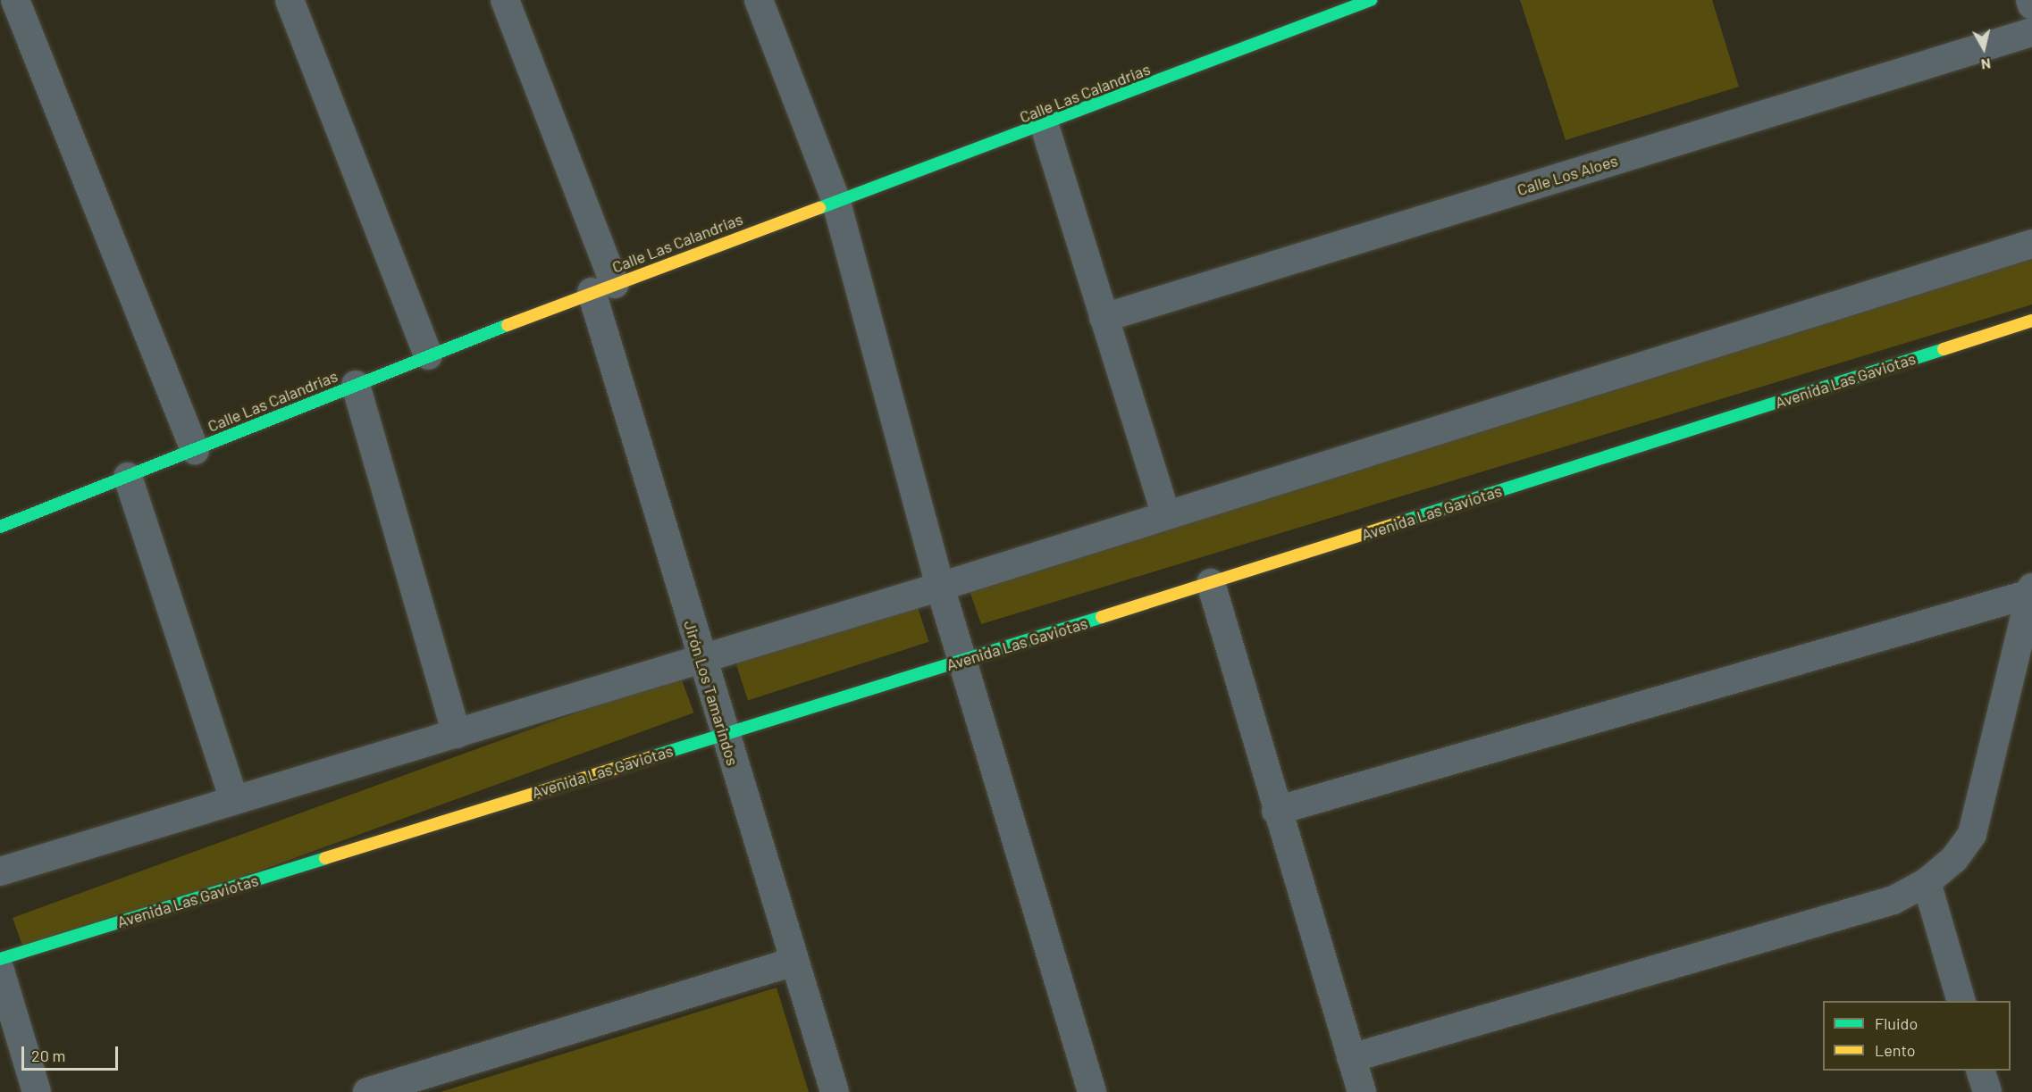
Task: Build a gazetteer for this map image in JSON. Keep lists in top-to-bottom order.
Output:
{
  "streets": {
    "street": [
      "Calle Las Calandrias",
      "Calle Los Aloes",
      "Avenida Las Gaviotas",
      "Jirón Los Tamarindos"
    ]
  },
  "crossings": [
    ["Calle Las Calandrias", "Jirón Los Tamarindos"],
    ["Avenida Las Gaviotas", "Jirón Los Tamarindos"]
  ],
  "legend": ["Fluido", "Lento"],
  "scale_bar": "20 m",
  "north": "bottom"
}
